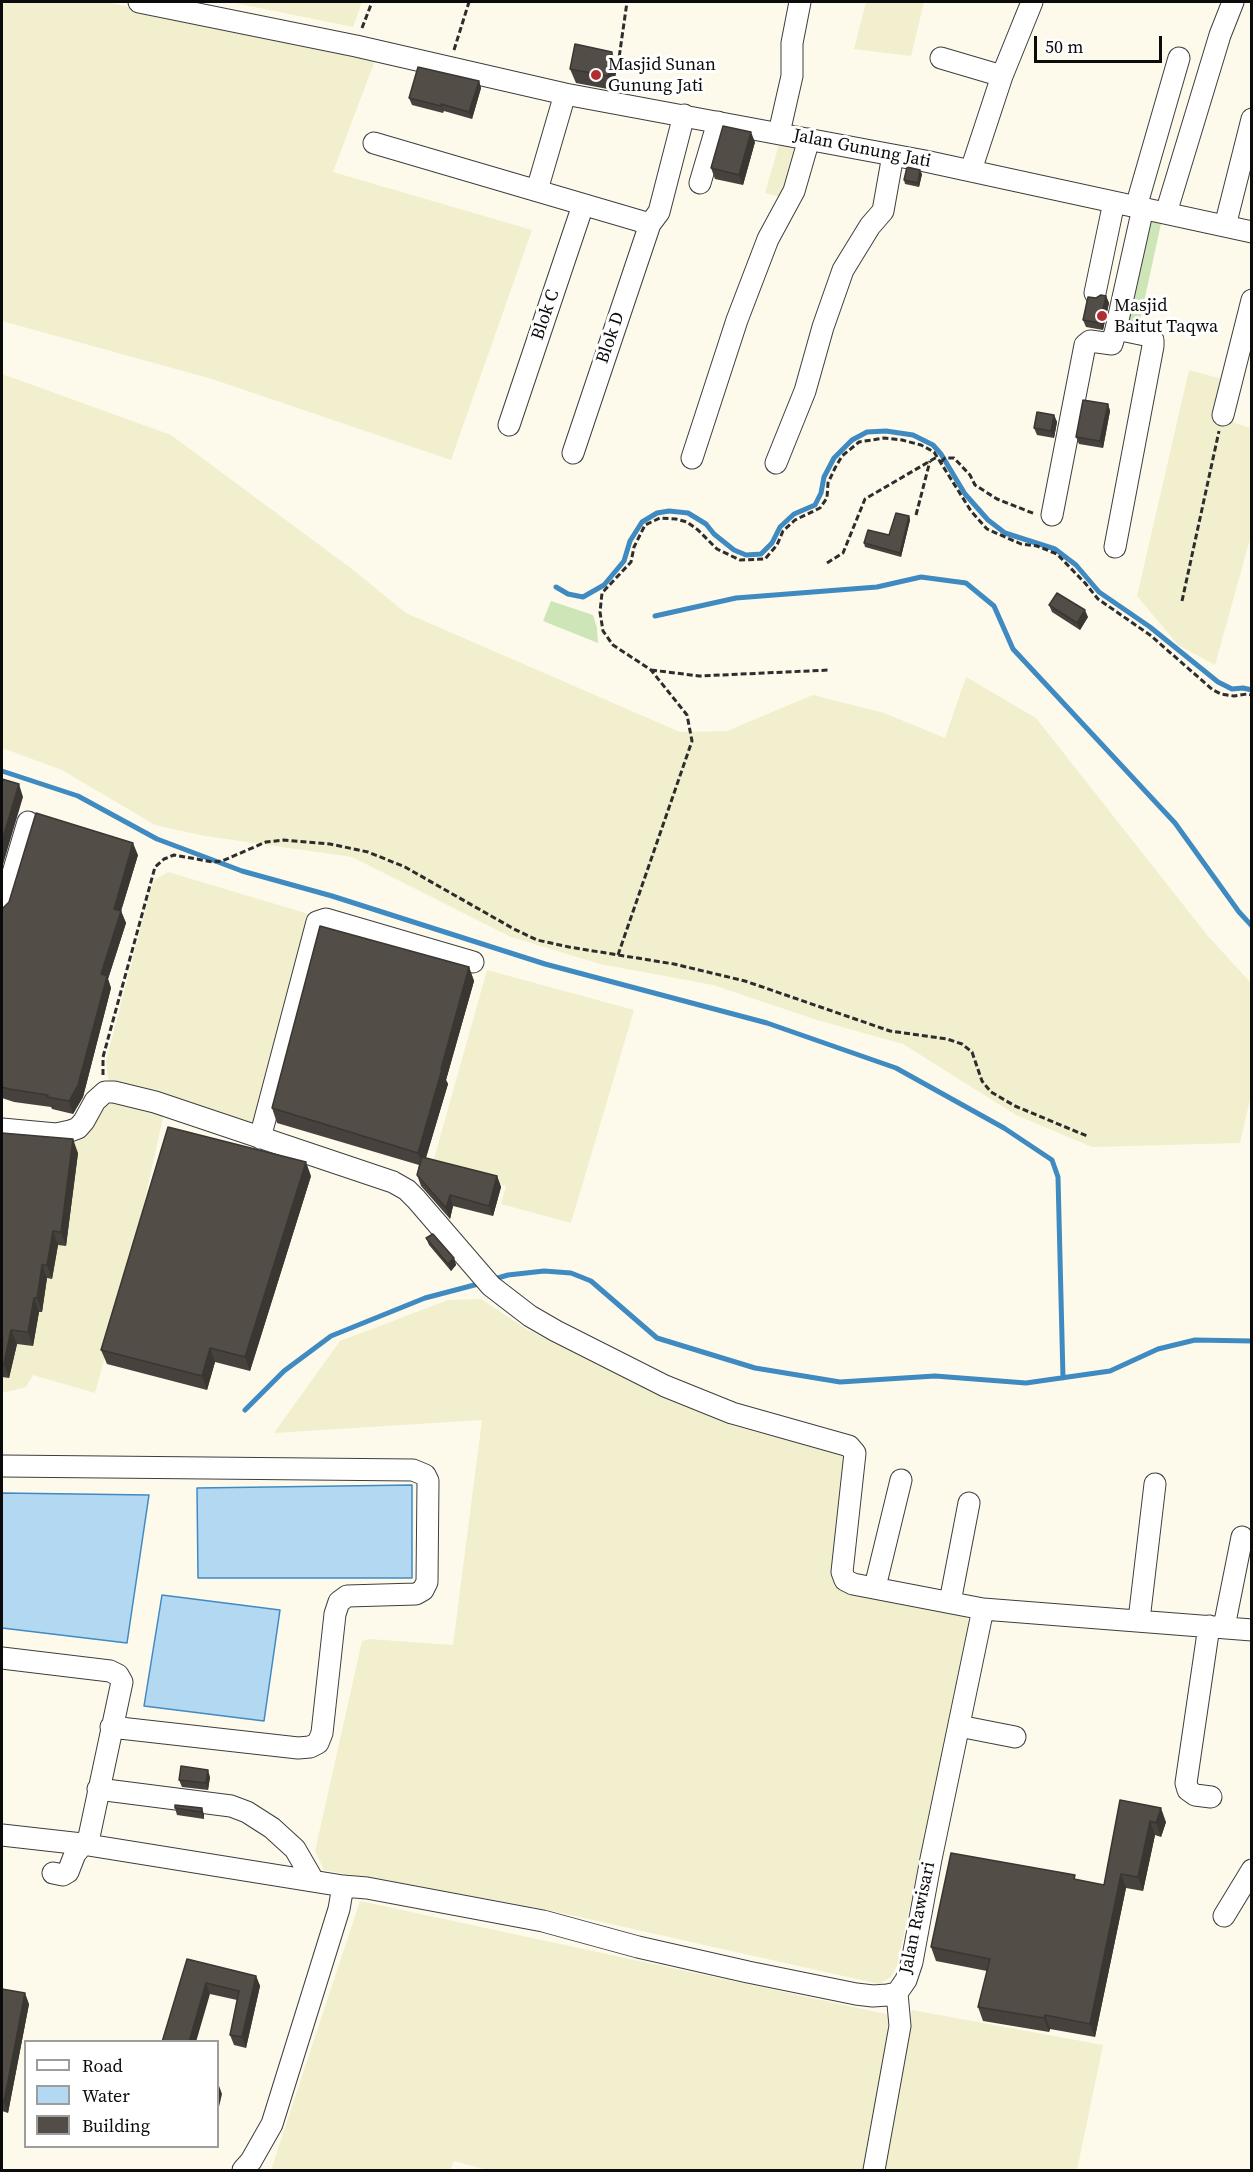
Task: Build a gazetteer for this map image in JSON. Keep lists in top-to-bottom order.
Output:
{
  "streets": {
    "street": [
      "Jalan Gunung Jati",
      "Blok C",
      "Blok D",
      "Jalan Rawisari"
    ]
  },
  "crossings": [
    ["Jalan Gunung Jati", "Blok D"]
  ],
  "places": ["Masjid Sunan Gunung Jati", "Masjid Baitut Taqwa"],
  "legend": ["Road", "Water", "Building"],
  "scale_bar": "50 m"
}
